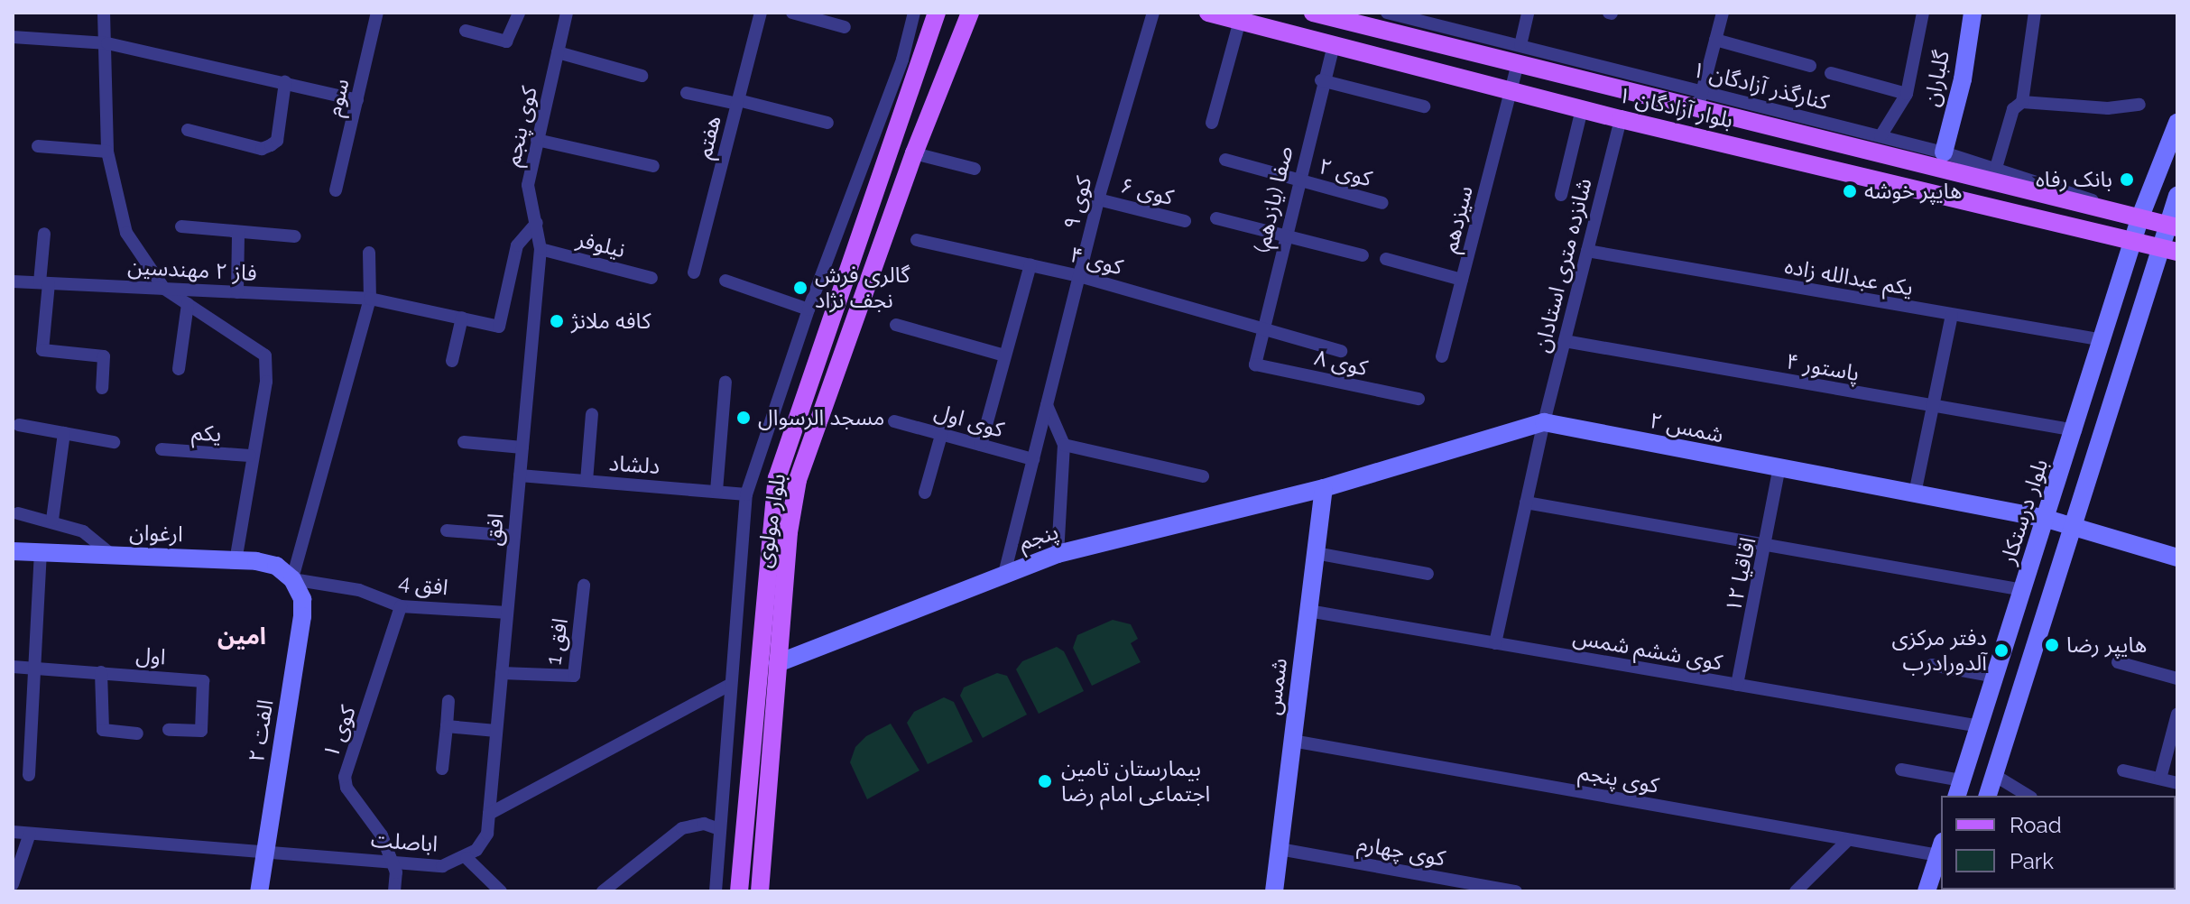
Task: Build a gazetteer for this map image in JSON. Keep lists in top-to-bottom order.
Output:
{
  "streets": {
    "main road": ["بلوار آزادگان ۱", "بلوار مولوی"],
    "street": [
      "گلباران",
      "کنارگذر آزادگان ۱",
      "سوم",
      "کوی پنجم",
      "هفتم",
      "کوی ۲",
      "کوی ۶",
      "صفا (یازدهم)",
      "کوی ۹",
      "سیزدهم",
      "نیلوفر",
      "کوی ۴",
      "شانزده متری استادان",
      "فاز ۲ مهندسین",
      "یکم عبدالله زاده",
      "کوی ۸",
      "پاستور ۴",
      "کوی اول",
      "شمس ۲",
      "یکم",
      "دلشاد",
      "بلوار درستکار",
      "افق",
      "ارغوان",
      "پنجم",
      "اقاقیا ۱۲",
      "افق 4",
      "افق 1",
      "کوی ششم شمس",
      "اول",
      "شمس",
      "الفت ۲",
      "کوی ۱",
      "اباصلت",
      "کوی چهارم"
    ]
  },
  "crossings": [
    ["گلباران", "کنارگذر آزادگان ۱"],
    ["کنارگذر آزادگان ۱", "بلوار آزادگان ۱"],
    ["کنارگذر آزادگان ۱", "سیزدهم"],
    ["بلوار آزادگان ۱", "صفا (یازدهم)"],
    ["بلوار آزادگان ۱", "سیزدهم"],
    ["بلوار آزادگان ۱", "شانزده متری استادان"],
    ["بلوار آزادگان ۱", "بلوار درستکار"],
    ["کوی پنجم", "نیلوفر"],
    ["کوی پنجم", "فاز ۲ مهندسین"],
    ["کوی پنجم", "افق"],
    ["کوی پنجم", "شمس"],
    ["کوی ۲", "صفا (یازدهم)"],
    ["کوی ۶", "کوی ۹"],
    ["صفا (یازدهم)", "کوی ۴"],
    ["صفا (یازدهم)", "کوی ۸"],
    ["کوی ۹", "کوی ۴"],
    ["کوی ۹", "کوی اول"],
    ["کوی ۹", "پنجم"],
    ["نیلوفر", "افق"],
    ["شانزده متری استادان", "یکم عبدالله زاده"],
    ["شانزده متری استادان", "پاستور ۴"],
    ["شانزده متری استادان", "شمس ۲"],
    ["شانزده متری استادان", "کوی ششم شمس"],
    ["یکم عبدالله زاده", "بلوار درستکار"],
    ["پاستور ۴", "بلوار درستکار"],
    ["شمس ۲", "بلوار درستکار"],
    ["شمس ۲", "پنجم"],
    ["شمس ۲", "اقاقیا ۱۲"],
    ["شمس ۲", "شمس"],
    ["دلشاد", "افق"],
    ["بلوار درستکار", "کوی ششم شمس"],
    ["بلوار مولوی", "پنجم"],
    ["افق", "افق 4"],
    ["افق", "افق 1"],
    ["افق", "اباصلت"],
    ["ارغوان", "افق 4"],
    ["ارغوان", "الفت ۲"],
    ["پنجم", "شمس"],
    ["اقاقیا ۱۲", "کوی ششم شمس"],
    ["افق 4", "الفت ۲"],
    ["افق 4", "کوی ۱"],
    ["کوی ششم شمس", "شمس"],
    ["شمس", "کوی چهارم"],
    ["الفت ۲", "اباصلت"],
    ["کوی ۱", "اباصلت"]
  ],
  "districts": ["امین"],
  "places": [
    "بانک رفاه",
    "هایپر خوشه",
    "گالری فرش نجف نژاد",
    "کافه ملانژ",
    "مسجد الرسوال",
    "هایپر رضا",
    "دفتر مرکزی آلدورادرب",
    "بیمارستان تامین اجتماعی امام رضا"
  ],
  "legend": ["Road", "Park"]
}
